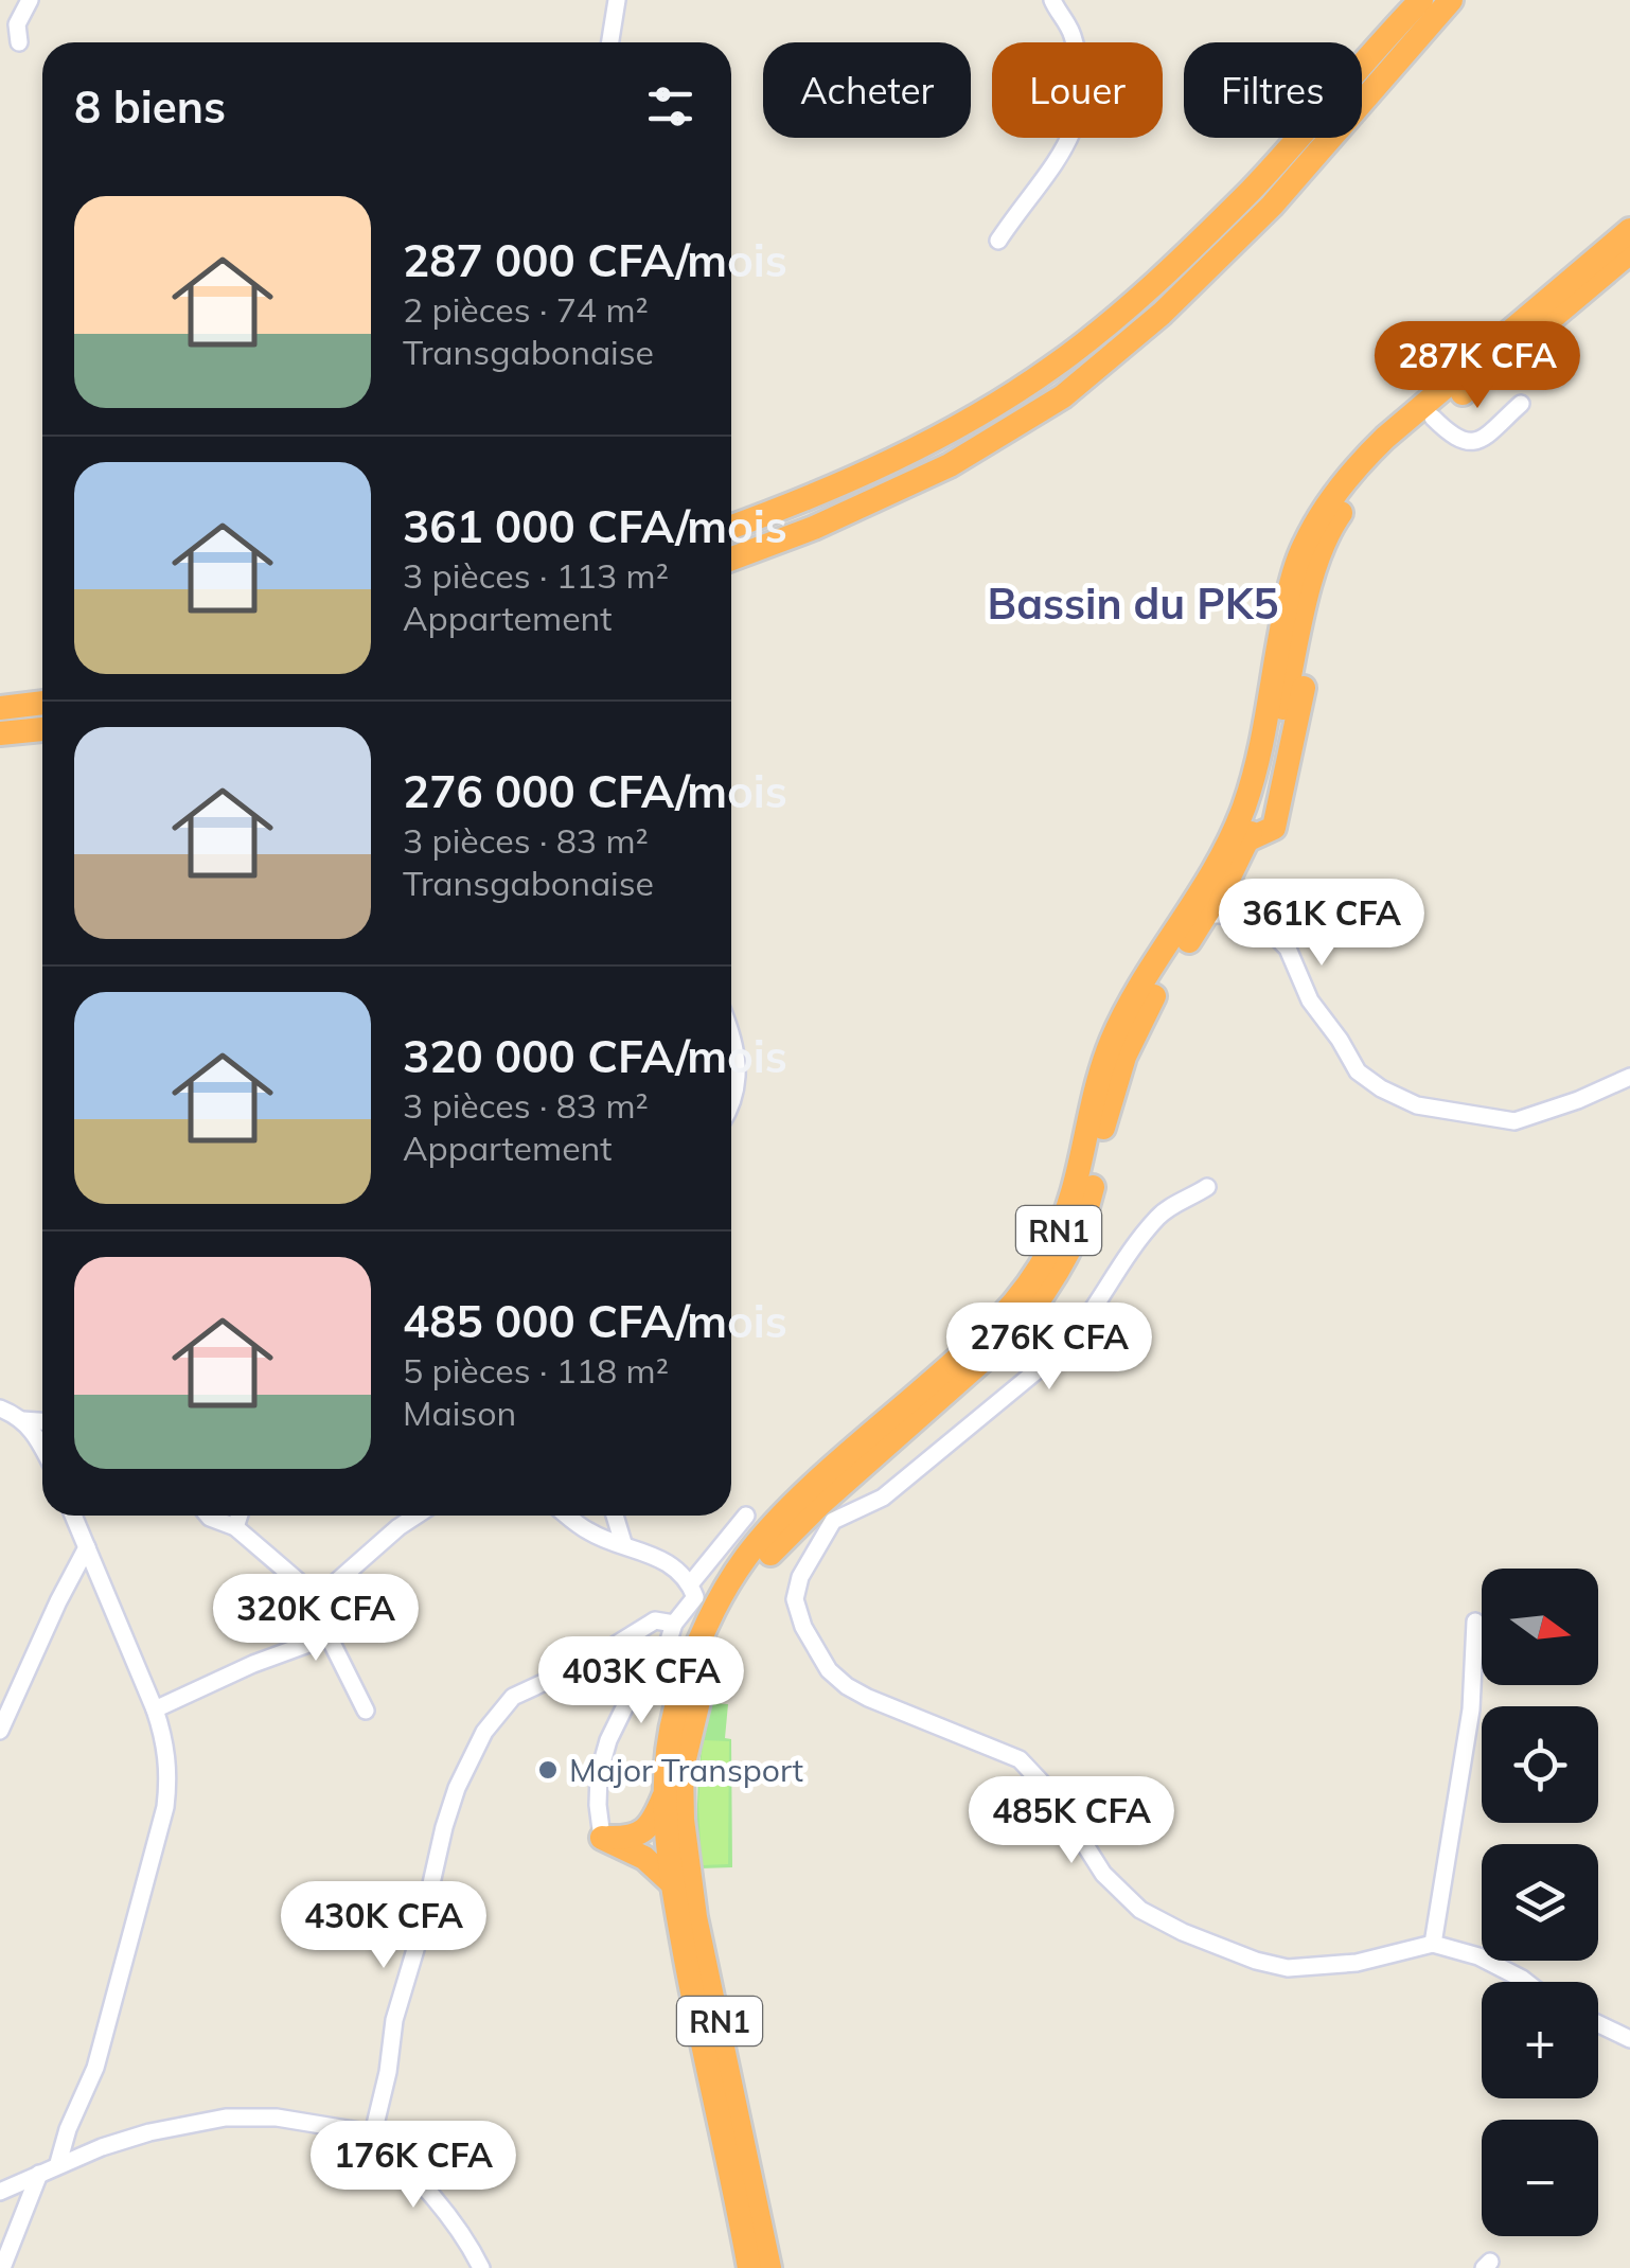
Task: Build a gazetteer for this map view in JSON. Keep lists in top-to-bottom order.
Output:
{
  "streets": {
    "highway": ["RN1"]
  },
  "districts": ["Bassin du PK5"],
  "places": ["Major Transport"],
  "north": "right",
  "page": {
    "chip": ["Acheter", "Louer", "Filtres"],
    "heading": "8 biens",
    "list": [
      {
        "name": "287 000 CFA/mois",
        "note": "2 pièces · 74 m² · Transgabonaise"
      },
      {
        "name": "361 000 CFA/mois",
        "note": "3 pièces · 113 m² · Appartement"
      },
      {
        "name": "276 000 CFA/mois",
        "note": "3 pièces · 83 m² · Transgabonaise"
      },
      {
        "name": "320 000 CFA/mois",
        "note": "3 pièces · 83 m² · Appartement"
      },
      {
        "name": "485 000 CFA/mois",
        "note": "5 pièces · 118 m² · Maison"
      }
    ],
    "price": [
      "287K CFA",
      "361K CFA",
      "276K CFA",
      "320K CFA",
      "403K CFA",
      "485K CFA",
      "430K CFA",
      "176K CFA"
    ],
    "map_buttons": ["+", "−"]
  }
}
